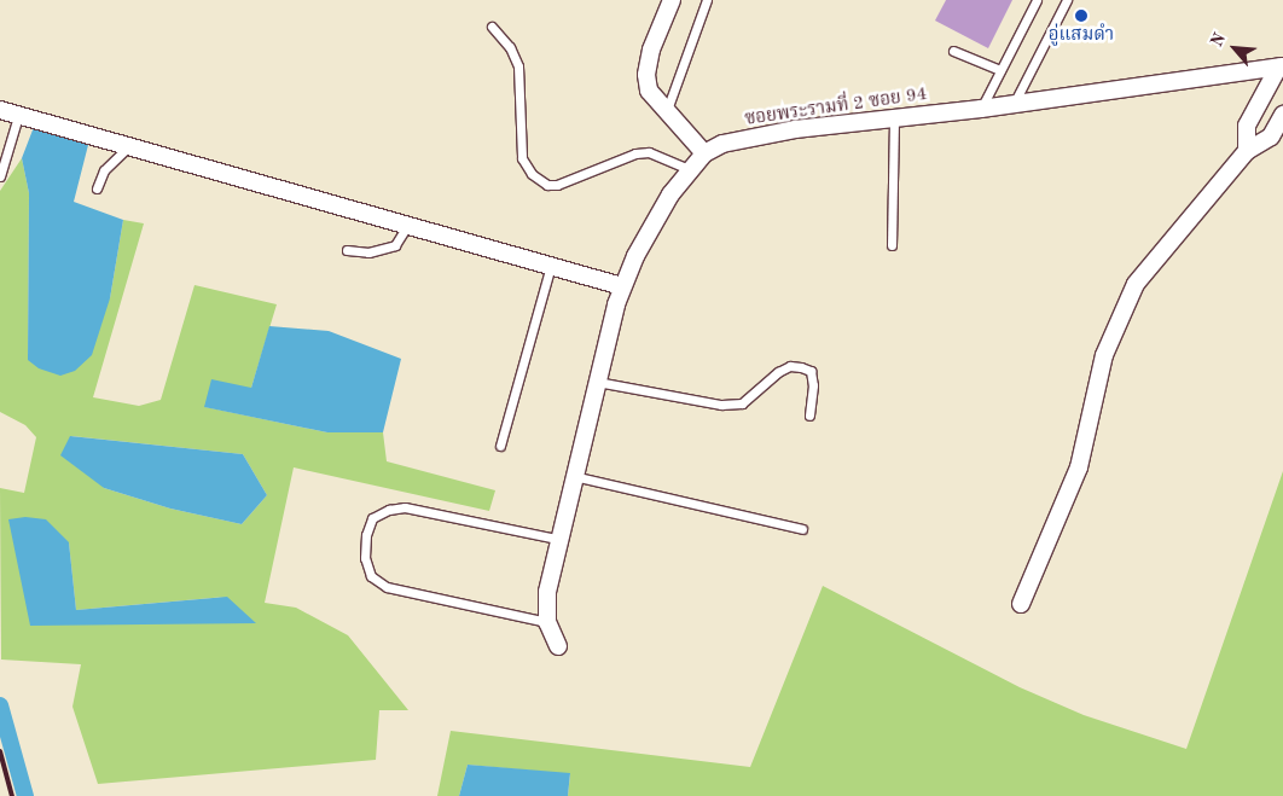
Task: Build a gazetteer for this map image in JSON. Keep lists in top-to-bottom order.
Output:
{
  "streets": {
    "street": ["ซอยพระรามที่ 2 ซอย 94"]
  },
  "places": ["อู่แสมดำ"],
  "north": "top left"
}
